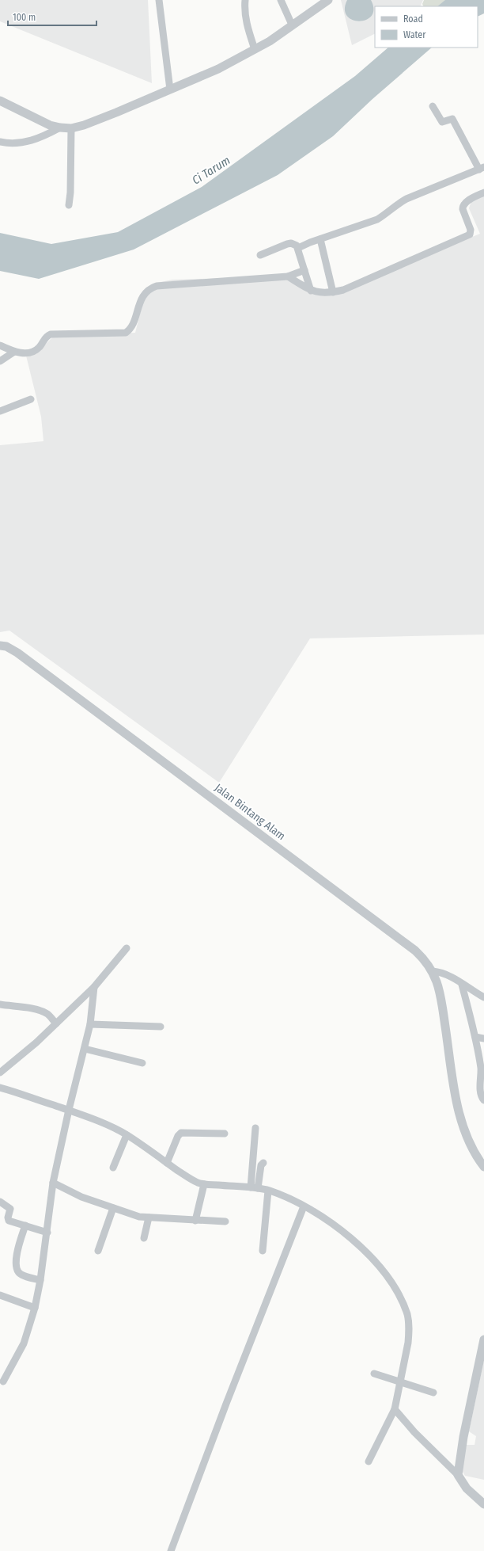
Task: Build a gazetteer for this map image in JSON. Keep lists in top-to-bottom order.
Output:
{
  "streets": {
    "street": ["Jalan Bintang Alam"]
  },
  "water": ["Ci Tarum"],
  "legend": ["Road", "Water"],
  "scale_bar": "100 m"
}
